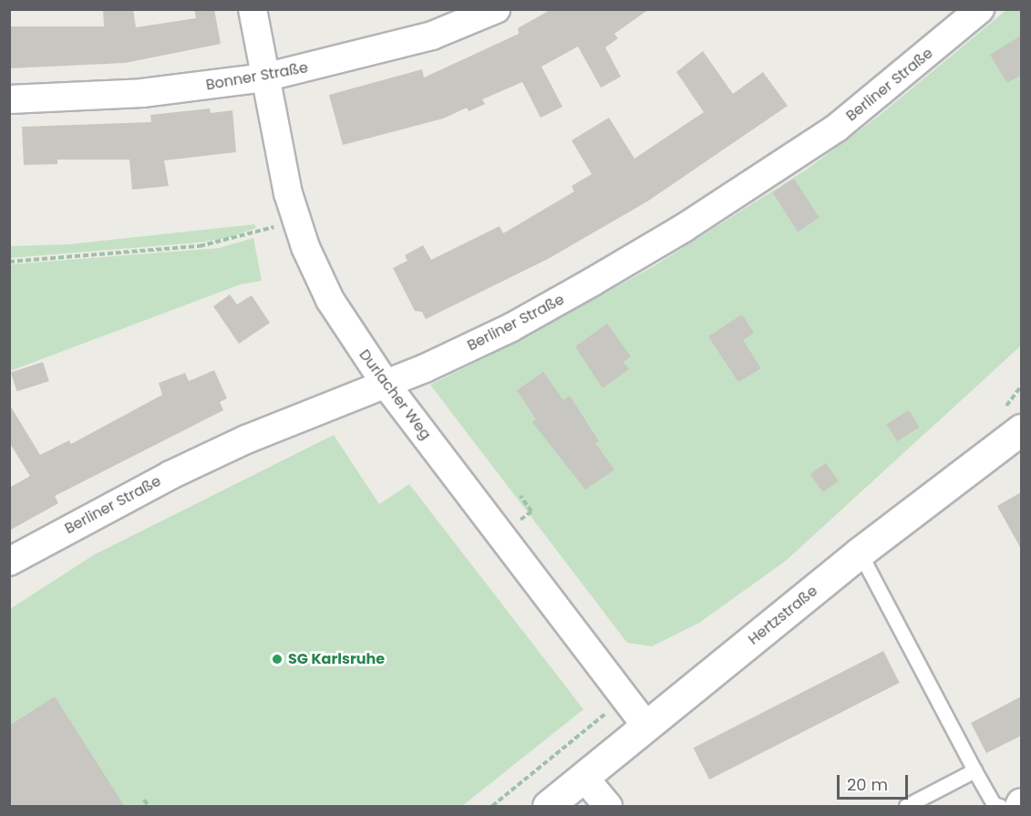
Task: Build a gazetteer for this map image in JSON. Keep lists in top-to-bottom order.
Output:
{
  "streets": {
    "main road": ["Hertzstraße"],
    "street": ["Bonner Straße", "Berliner Straße", "Durlacher Weg"]
  },
  "crossings": [
    ["Bonner Straße", "Durlacher Weg"],
    ["Berliner Straße", "Durlacher Weg"],
    ["Durlacher Weg", "Hertzstraße"]
  ],
  "places": ["SG Karlsruhe"],
  "scale_bar": "20 m"
}
